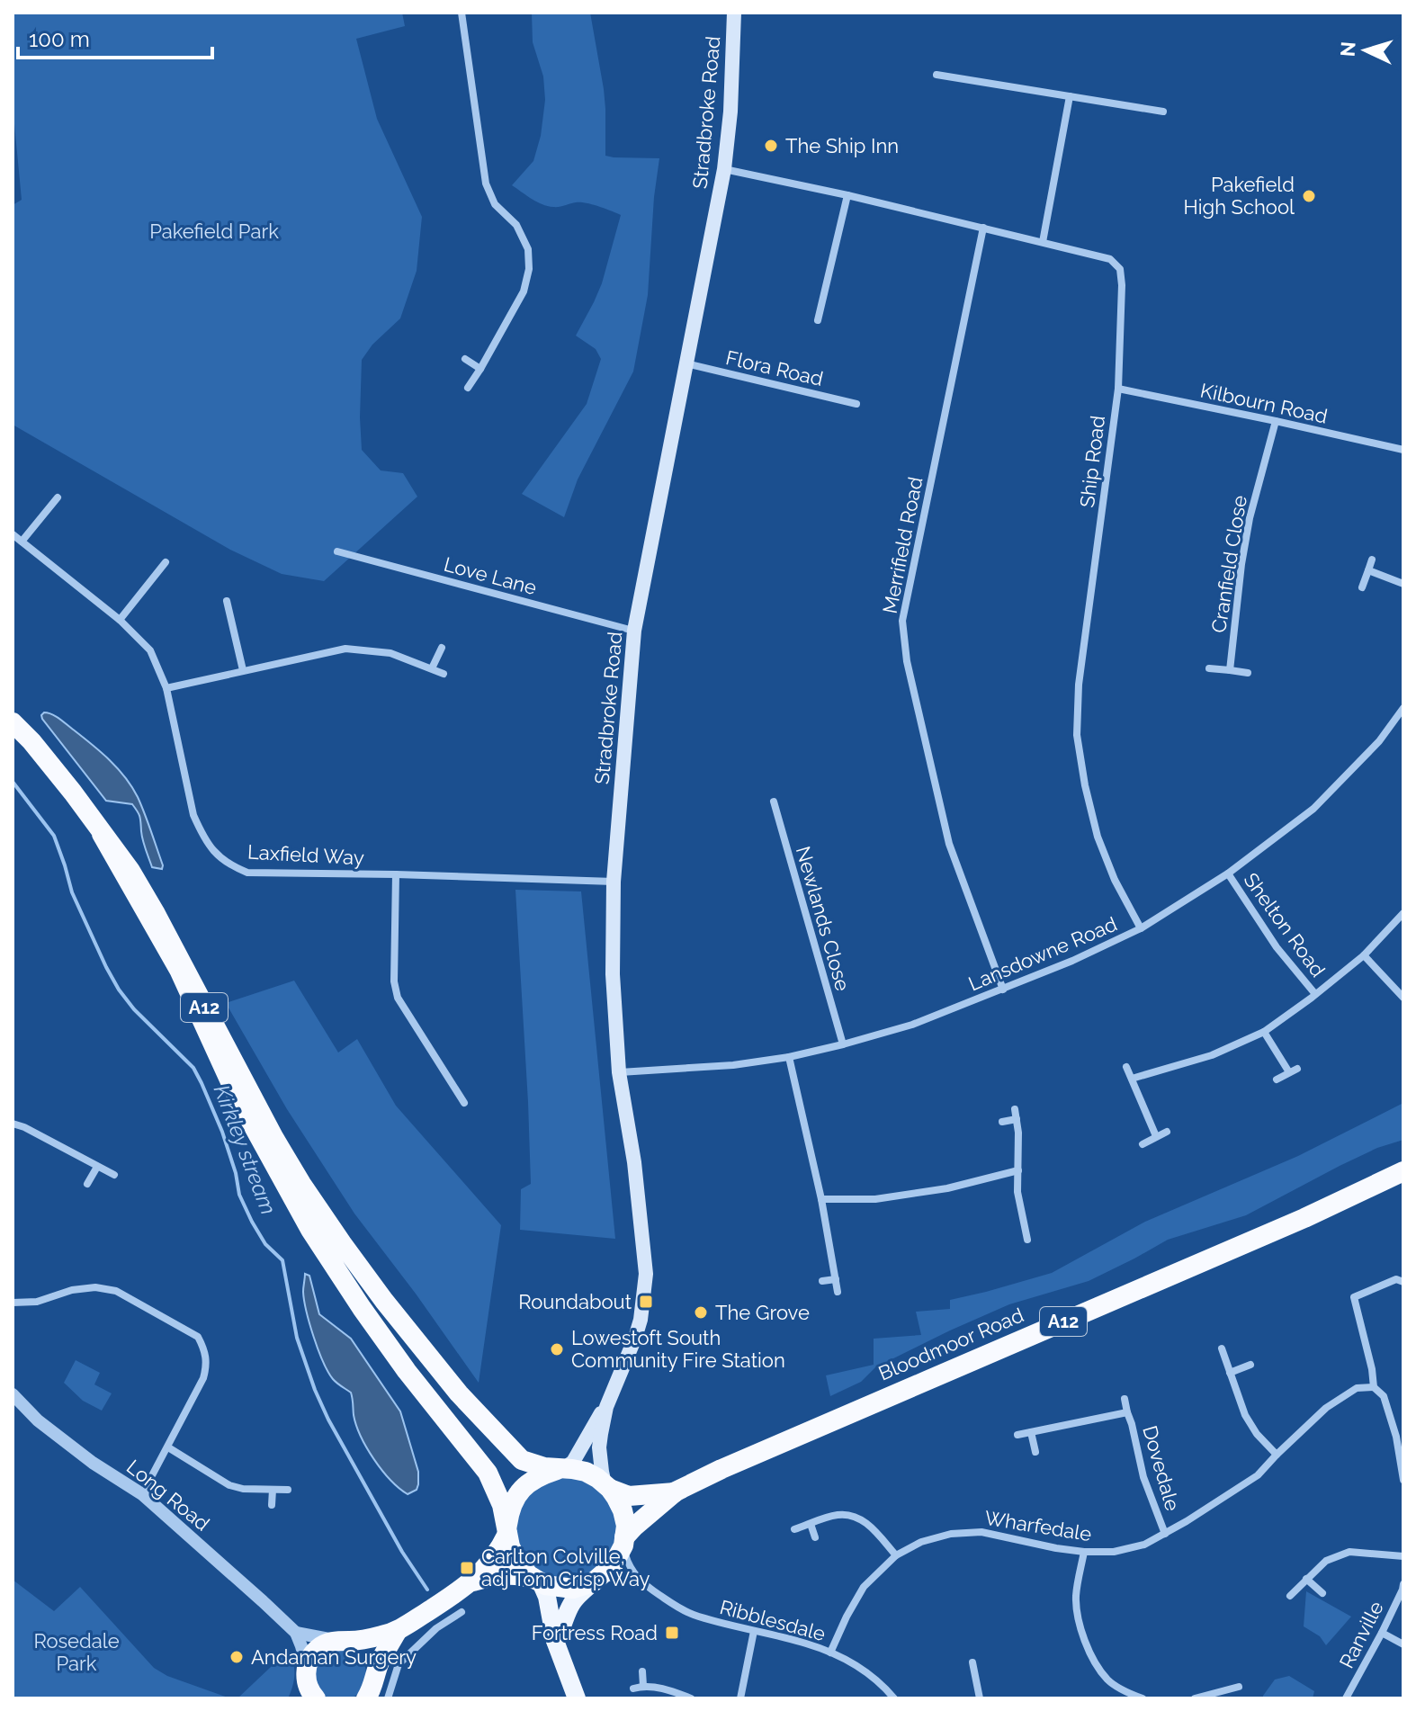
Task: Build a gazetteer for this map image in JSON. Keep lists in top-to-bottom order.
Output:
{
  "streets": {
    "highway": ["A12", "Bloodmoor Road"],
    "main road": ["Stradbroke Road"],
    "street": [
      "Flora Road",
      "Kilbourn Road",
      "Ship Road",
      "Merrifield Road",
      "Cranfield Close",
      "Love Lane",
      "Laxfield Way",
      "Newlands Close",
      "Shelton Road",
      "Lansdowne Road",
      "Dovedale",
      "Long Road",
      "Wharfedale",
      "Ribblesdale",
      "Ranville"
    ]
  },
  "crossings": [
    ["Stradbroke Road", "Flora Road"],
    ["Stradbroke Road", "Ship Road"],
    ["Stradbroke Road", "Love Lane"],
    ["Stradbroke Road", "Laxfield Way"],
    ["Stradbroke Road", "Lansdowne Road"],
    ["Stradbroke Road", "A12"],
    ["Kilbourn Road", "Ship Road"],
    ["Kilbourn Road", "Cranfield Close"],
    ["Ship Road", "Merrifield Road"],
    ["Ship Road", "Lansdowne Road"],
    ["Merrifield Road", "Lansdowne Road"],
    ["Newlands Close", "Lansdowne Road"],
    ["Shelton Road", "Lansdowne Road"],
    ["A12", "Bloodmoor Road"],
    ["Dovedale", "Wharfedale"],
    ["Wharfedale", "Ribblesdale"]
  ],
  "water": ["Kirkley stream"],
  "parks": ["Pakefield Park", "Rosedale Park"],
  "places": {
    "other": [
      "The Ship Inn",
      "Pakefield High School",
      "The Grove",
      "Lowestoft South Community Fire Station",
      "Andaman Surgery"
    ],
    "transit": ["Roundabout", "Carlton Colville, adj Tom Crisp Way", "Fortress Road"]
  },
  "scale_bar": "100 m",
  "north": "left"
}
